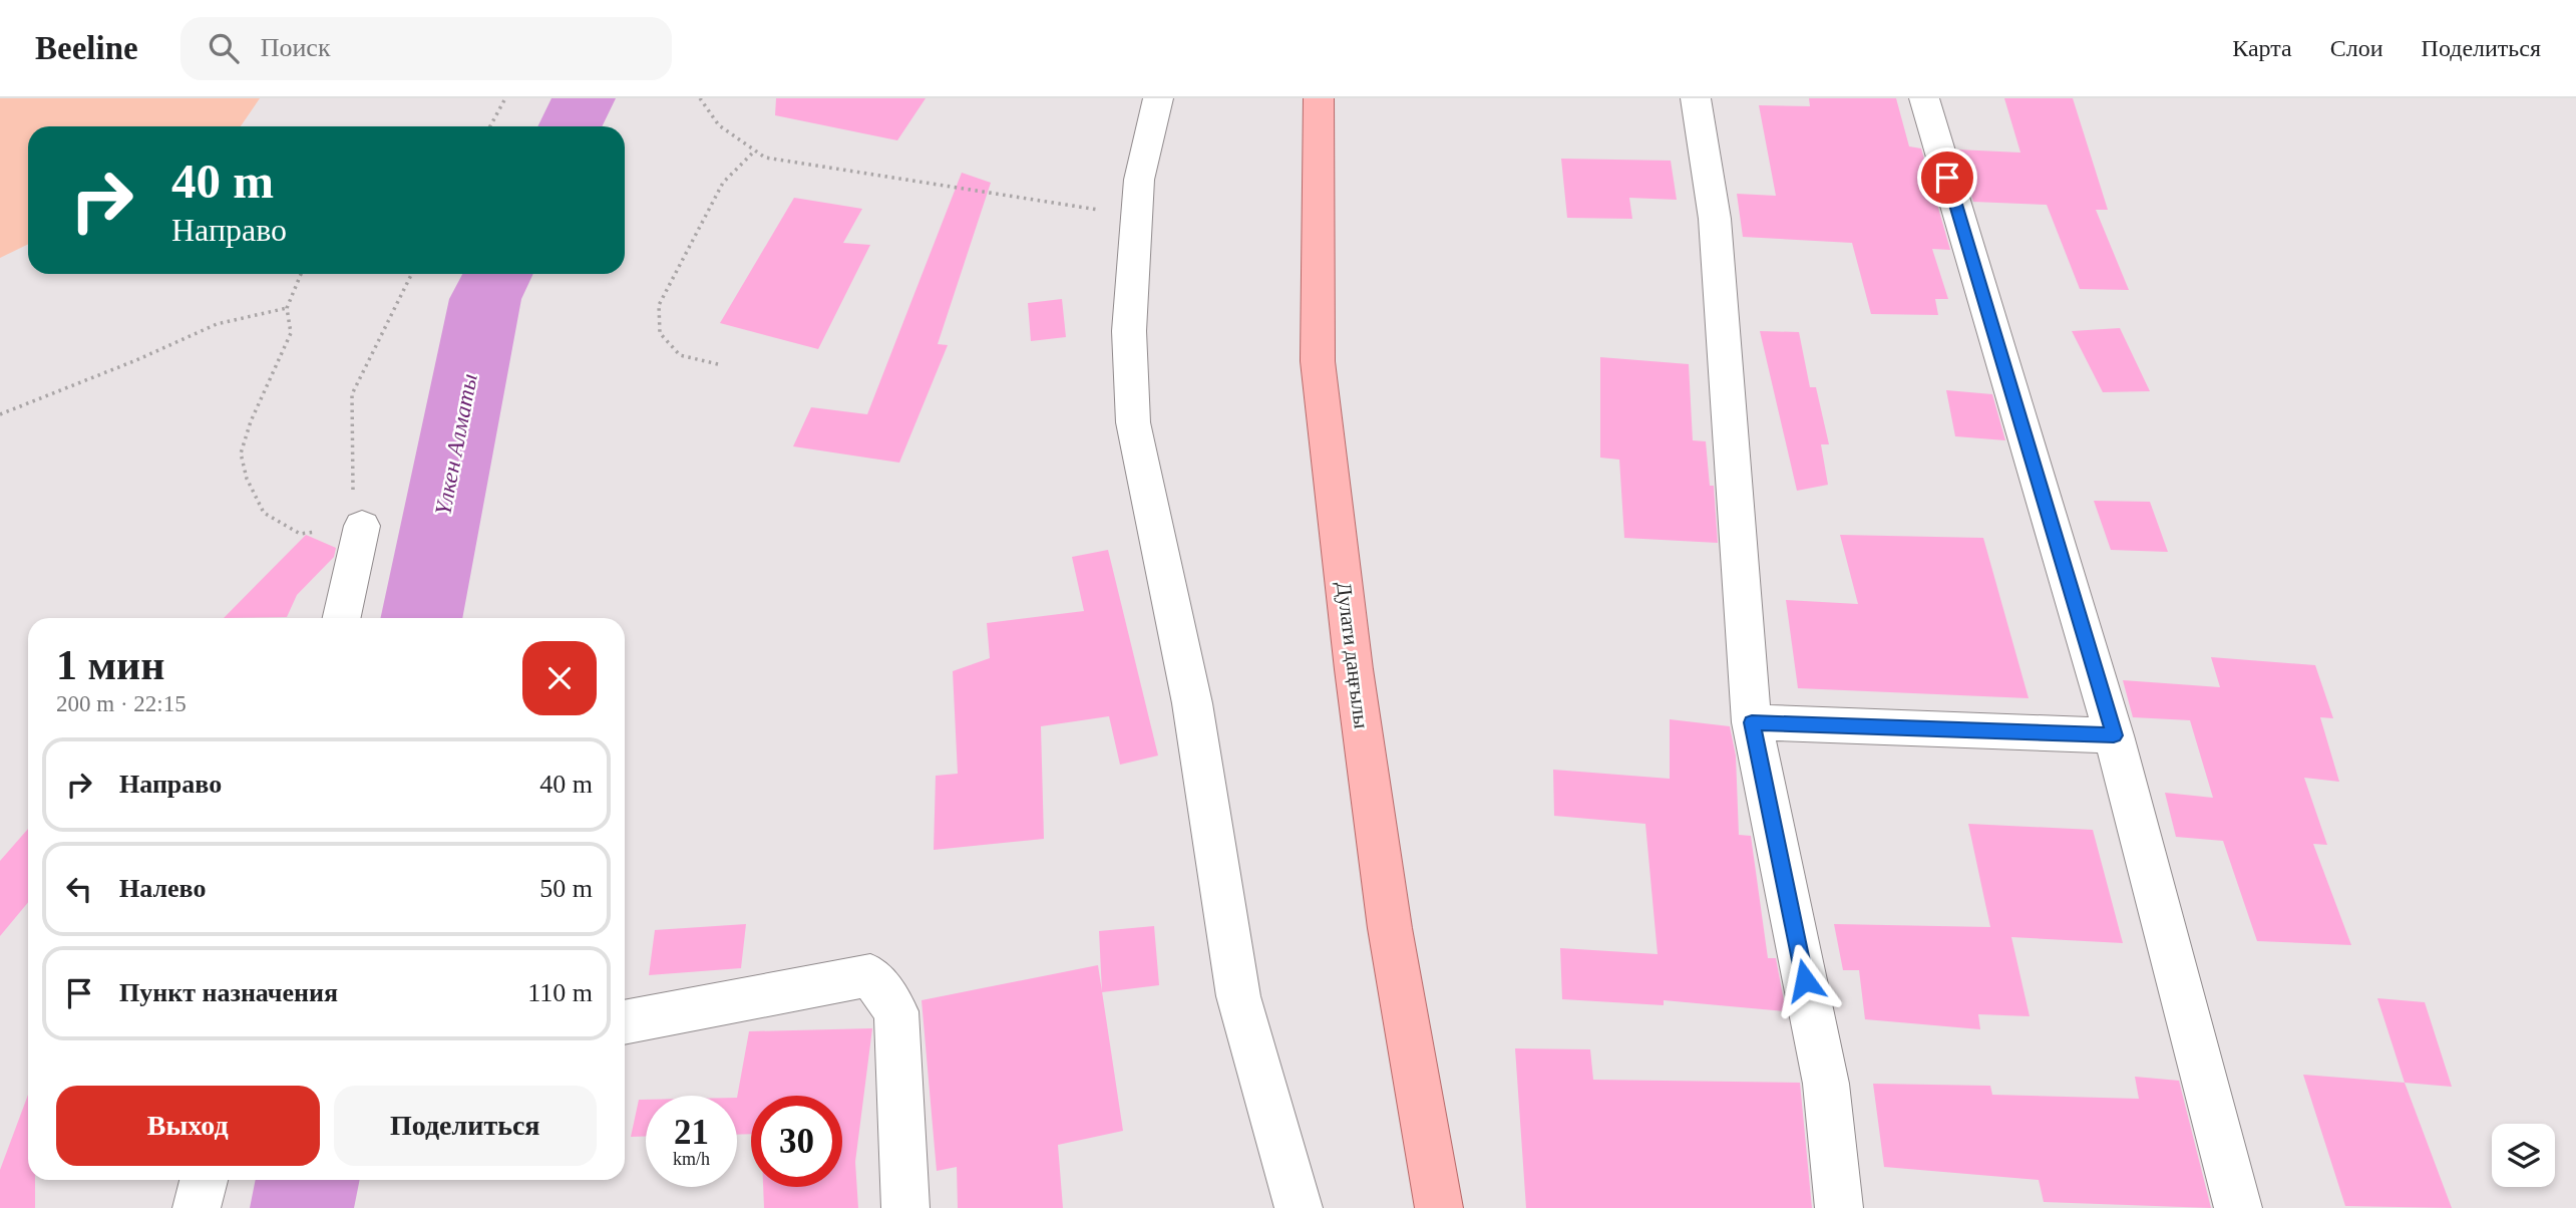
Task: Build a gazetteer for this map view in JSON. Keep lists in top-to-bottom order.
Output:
{
  "streets": {
    "main road": ["Дулати даңғылы"]
  },
  "water": ["Үлкен Алматы"],
  "page": {
    "header": "Beeline",
    "search": "Поиск",
    "nav": ["Карта", "Слои", "Поделиться"],
    "turn": ["40 m", "Направо"],
    "heading": ["1 мин", "200 m · 22:15"],
    "list": [
      {
        "name": "Направо",
        "value": "40 m"
      },
      {
        "name": "Налево",
        "value": "50 m"
      },
      {
        "name": "Пункт назначения",
        "value": "110 m"
      }
    ],
    "buttons": ["Выход", "Поделиться"],
    "speed": "21 km/h",
    "limit": "30"
  }
}
